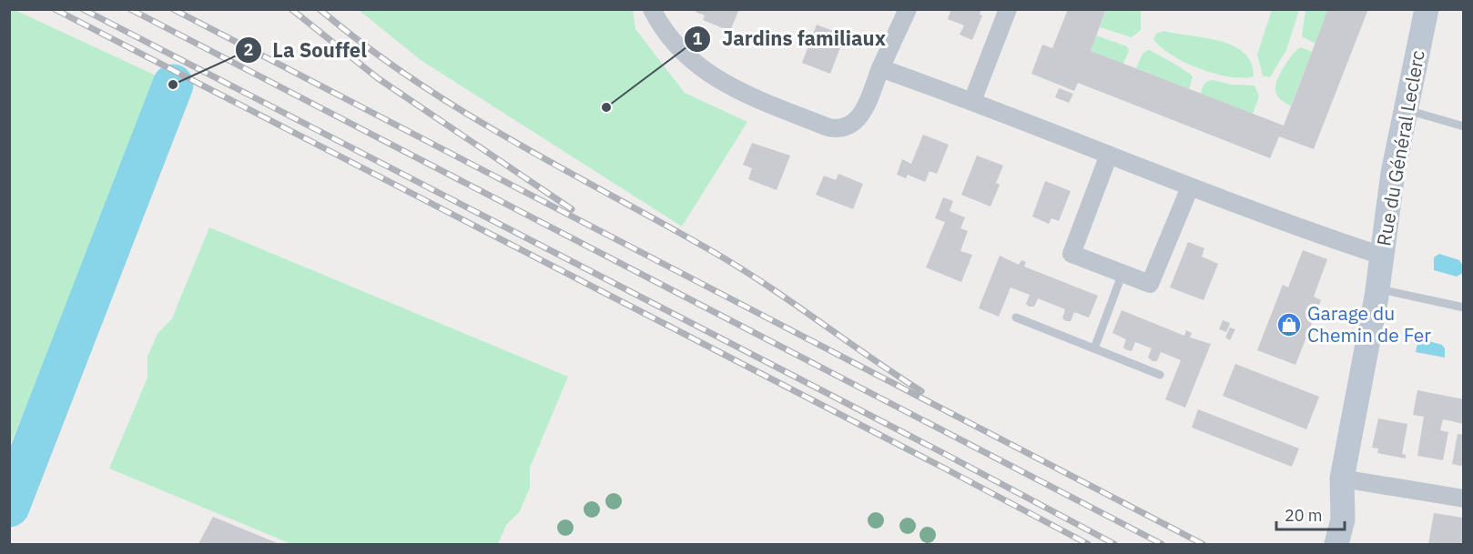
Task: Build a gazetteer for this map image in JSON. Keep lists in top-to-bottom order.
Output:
{
  "streets": {
    "street": ["Rue du Général Leclerc"]
  },
  "places": {
    "other": ["La Souffel", "Jardins familiaux"],
    "shop": ["Garage du Chemin de Fer"]
  },
  "scale_bar": "20 m"
}
